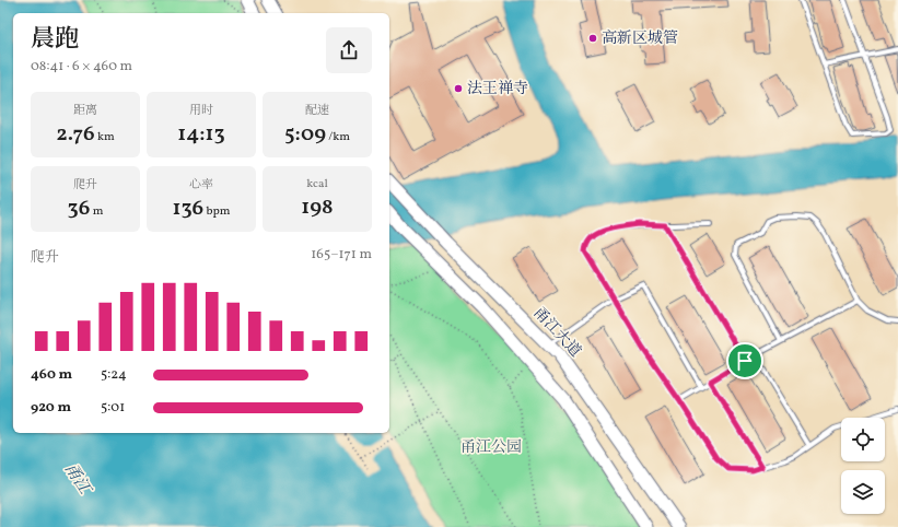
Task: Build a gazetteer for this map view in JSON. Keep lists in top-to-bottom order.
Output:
{
  "streets": {
    "main road": ["甬江大道"]
  },
  "water": ["甬江"],
  "parks": ["甬江公园"],
  "places": ["高新区城管", "法王禅寺"],
  "page": {
    "heading": ["晨跑", "08:41 · 6 × 460 m"],
    "stats": [
      ["距离", "2.76 km"],
      ["用时", "14:13"],
      ["配速", "5:09 /km"],
      ["爬升", "36 m"],
      ["心率", "136 bpm"],
      ["kcal", "198"]
    ],
    "chart": ["爬升", "165–171 m"],
    "list": [
      {
        "name": "460 m",
        "note": "5:24"
      },
      {
        "name": "920 m",
        "note": "5:01"
      }
    ]
  }
}
